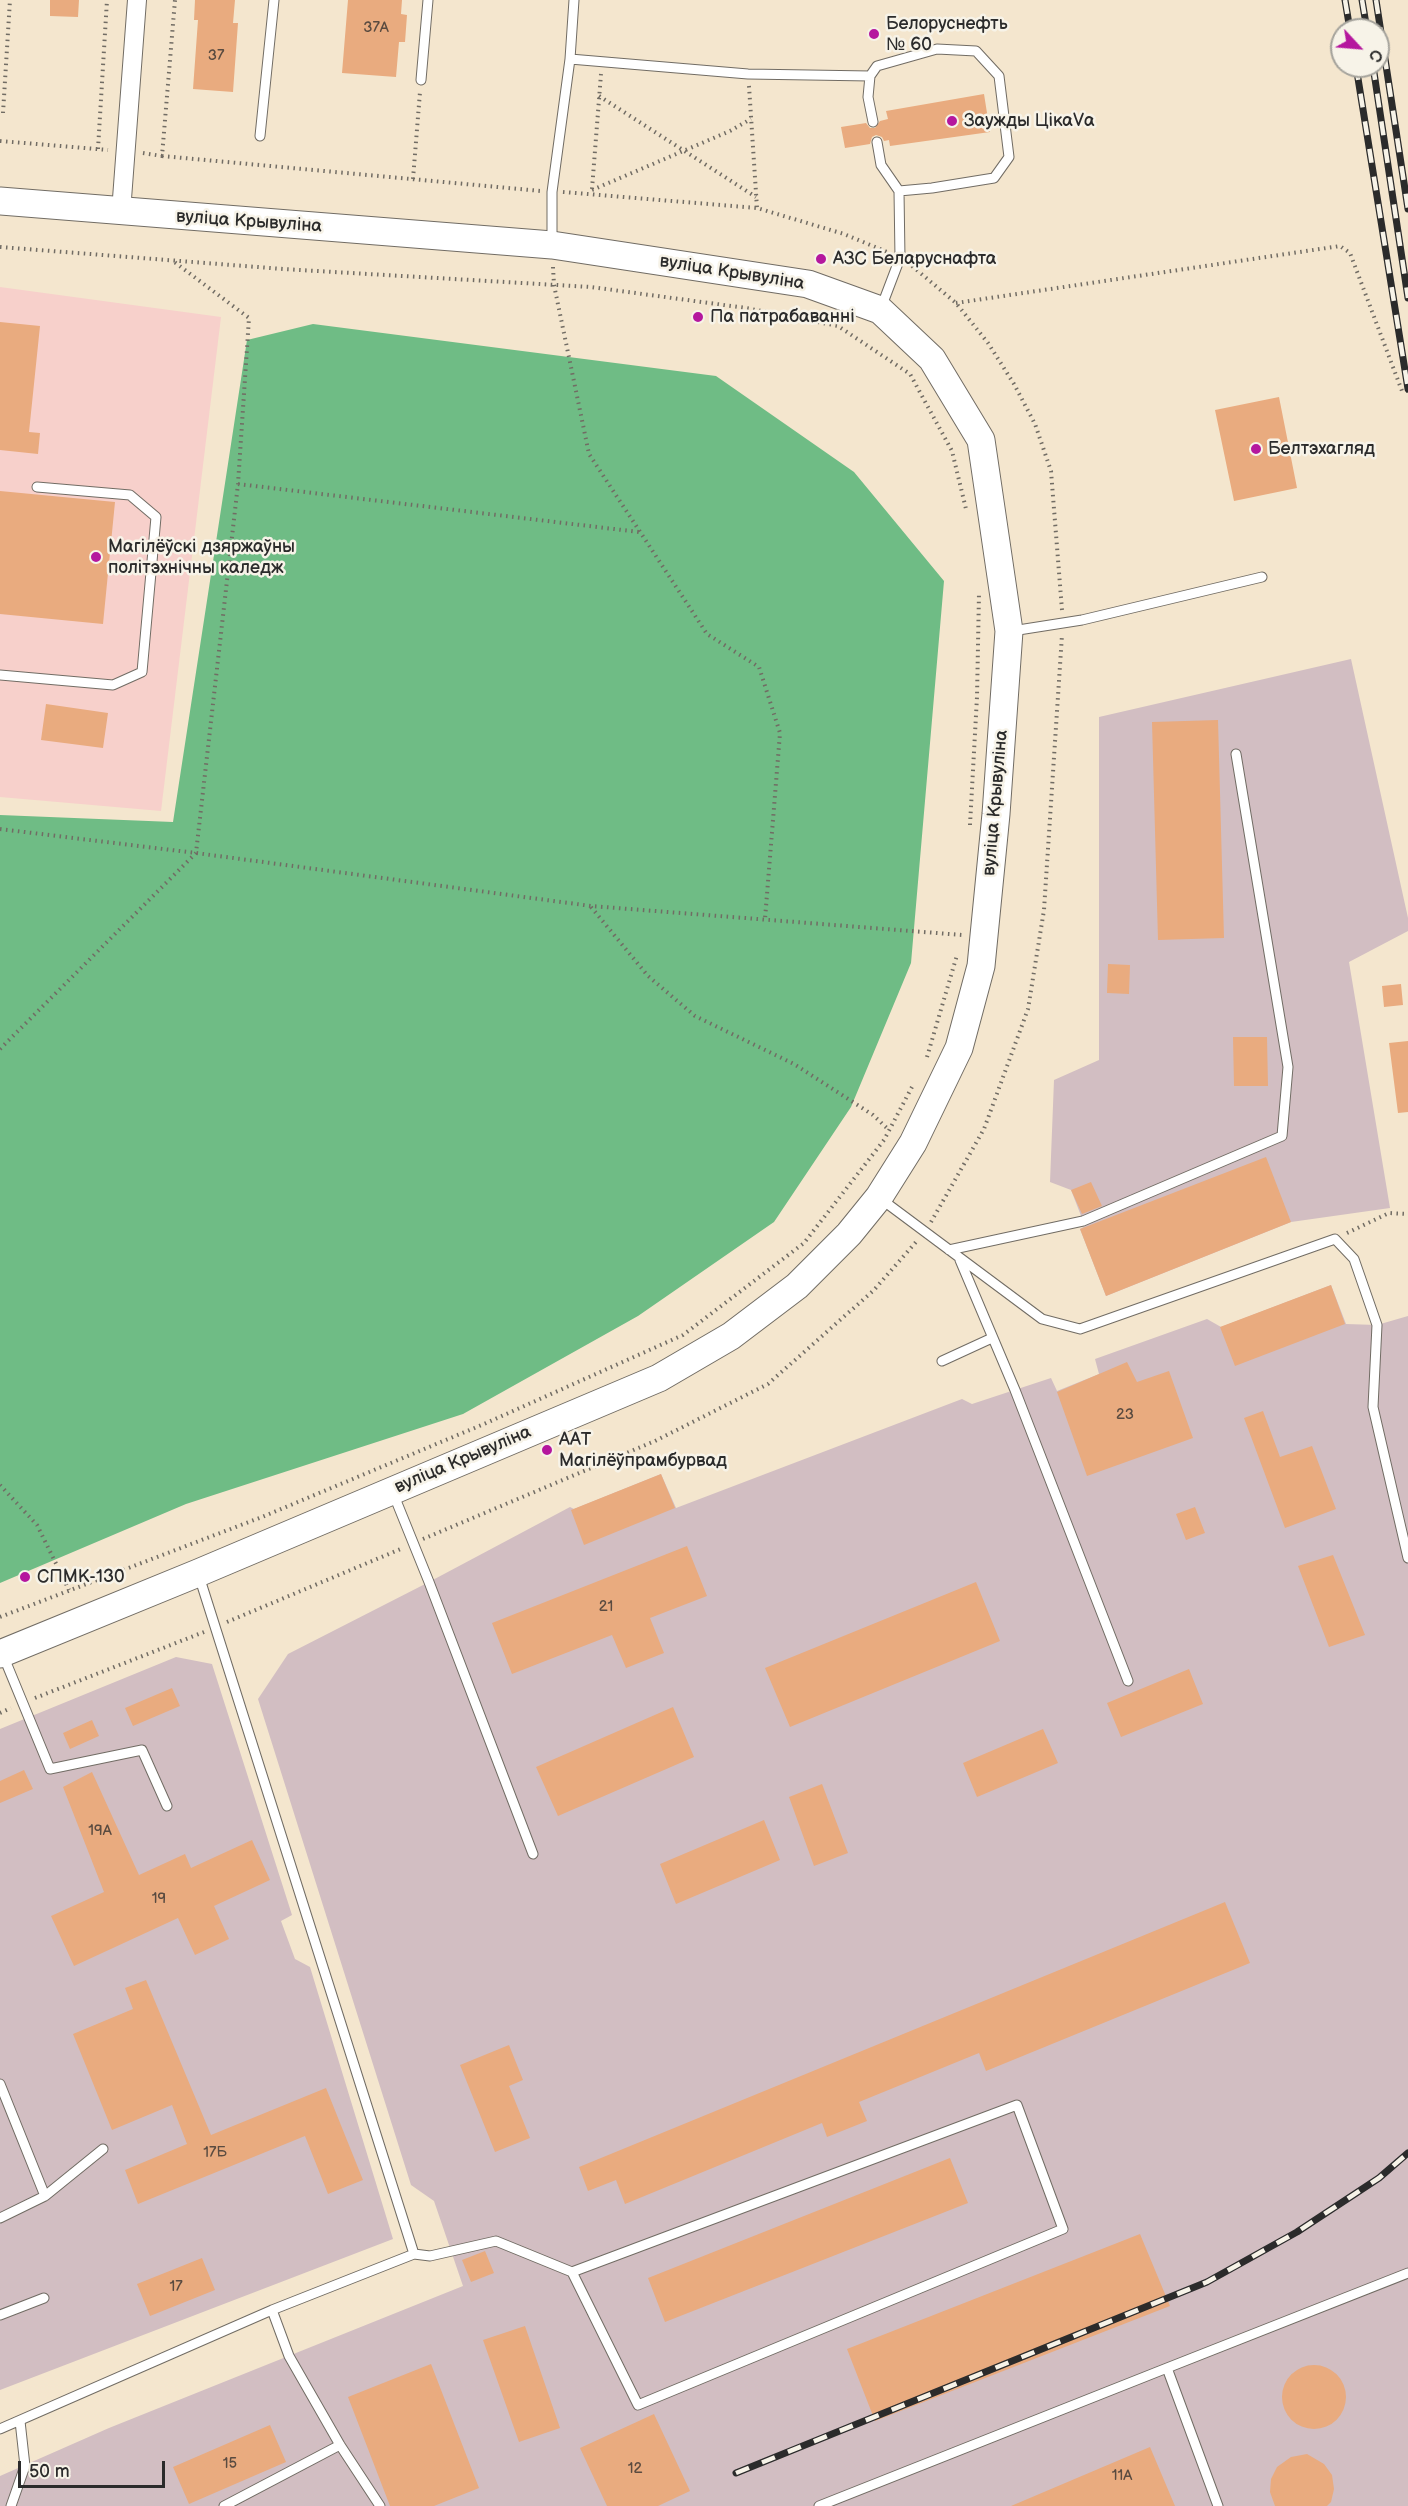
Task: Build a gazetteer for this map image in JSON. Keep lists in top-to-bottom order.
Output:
{
  "streets": {
    "main road": ["вуліца Крывуліна"]
  },
  "places": [
    "Белоруснефть № 60",
    "Заужды ЦікаVа",
    "АЗС Беларуснафта",
    "Па патрабаванні",
    "Белтэхагляд",
    "Магілёўскі дзяржаўны політэхнічны каледж",
    "ААТ Магілёўпрамбурвад",
    "СПМК-130"
  ],
  "house_numbers": [
    "37А",
    "37",
    "23",
    "21",
    "19А",
    "19",
    "17Б",
    "17",
    "15",
    "12",
    "11А"
  ],
  "scale_bar": "50 m",
  "north": "bottom right"
}
